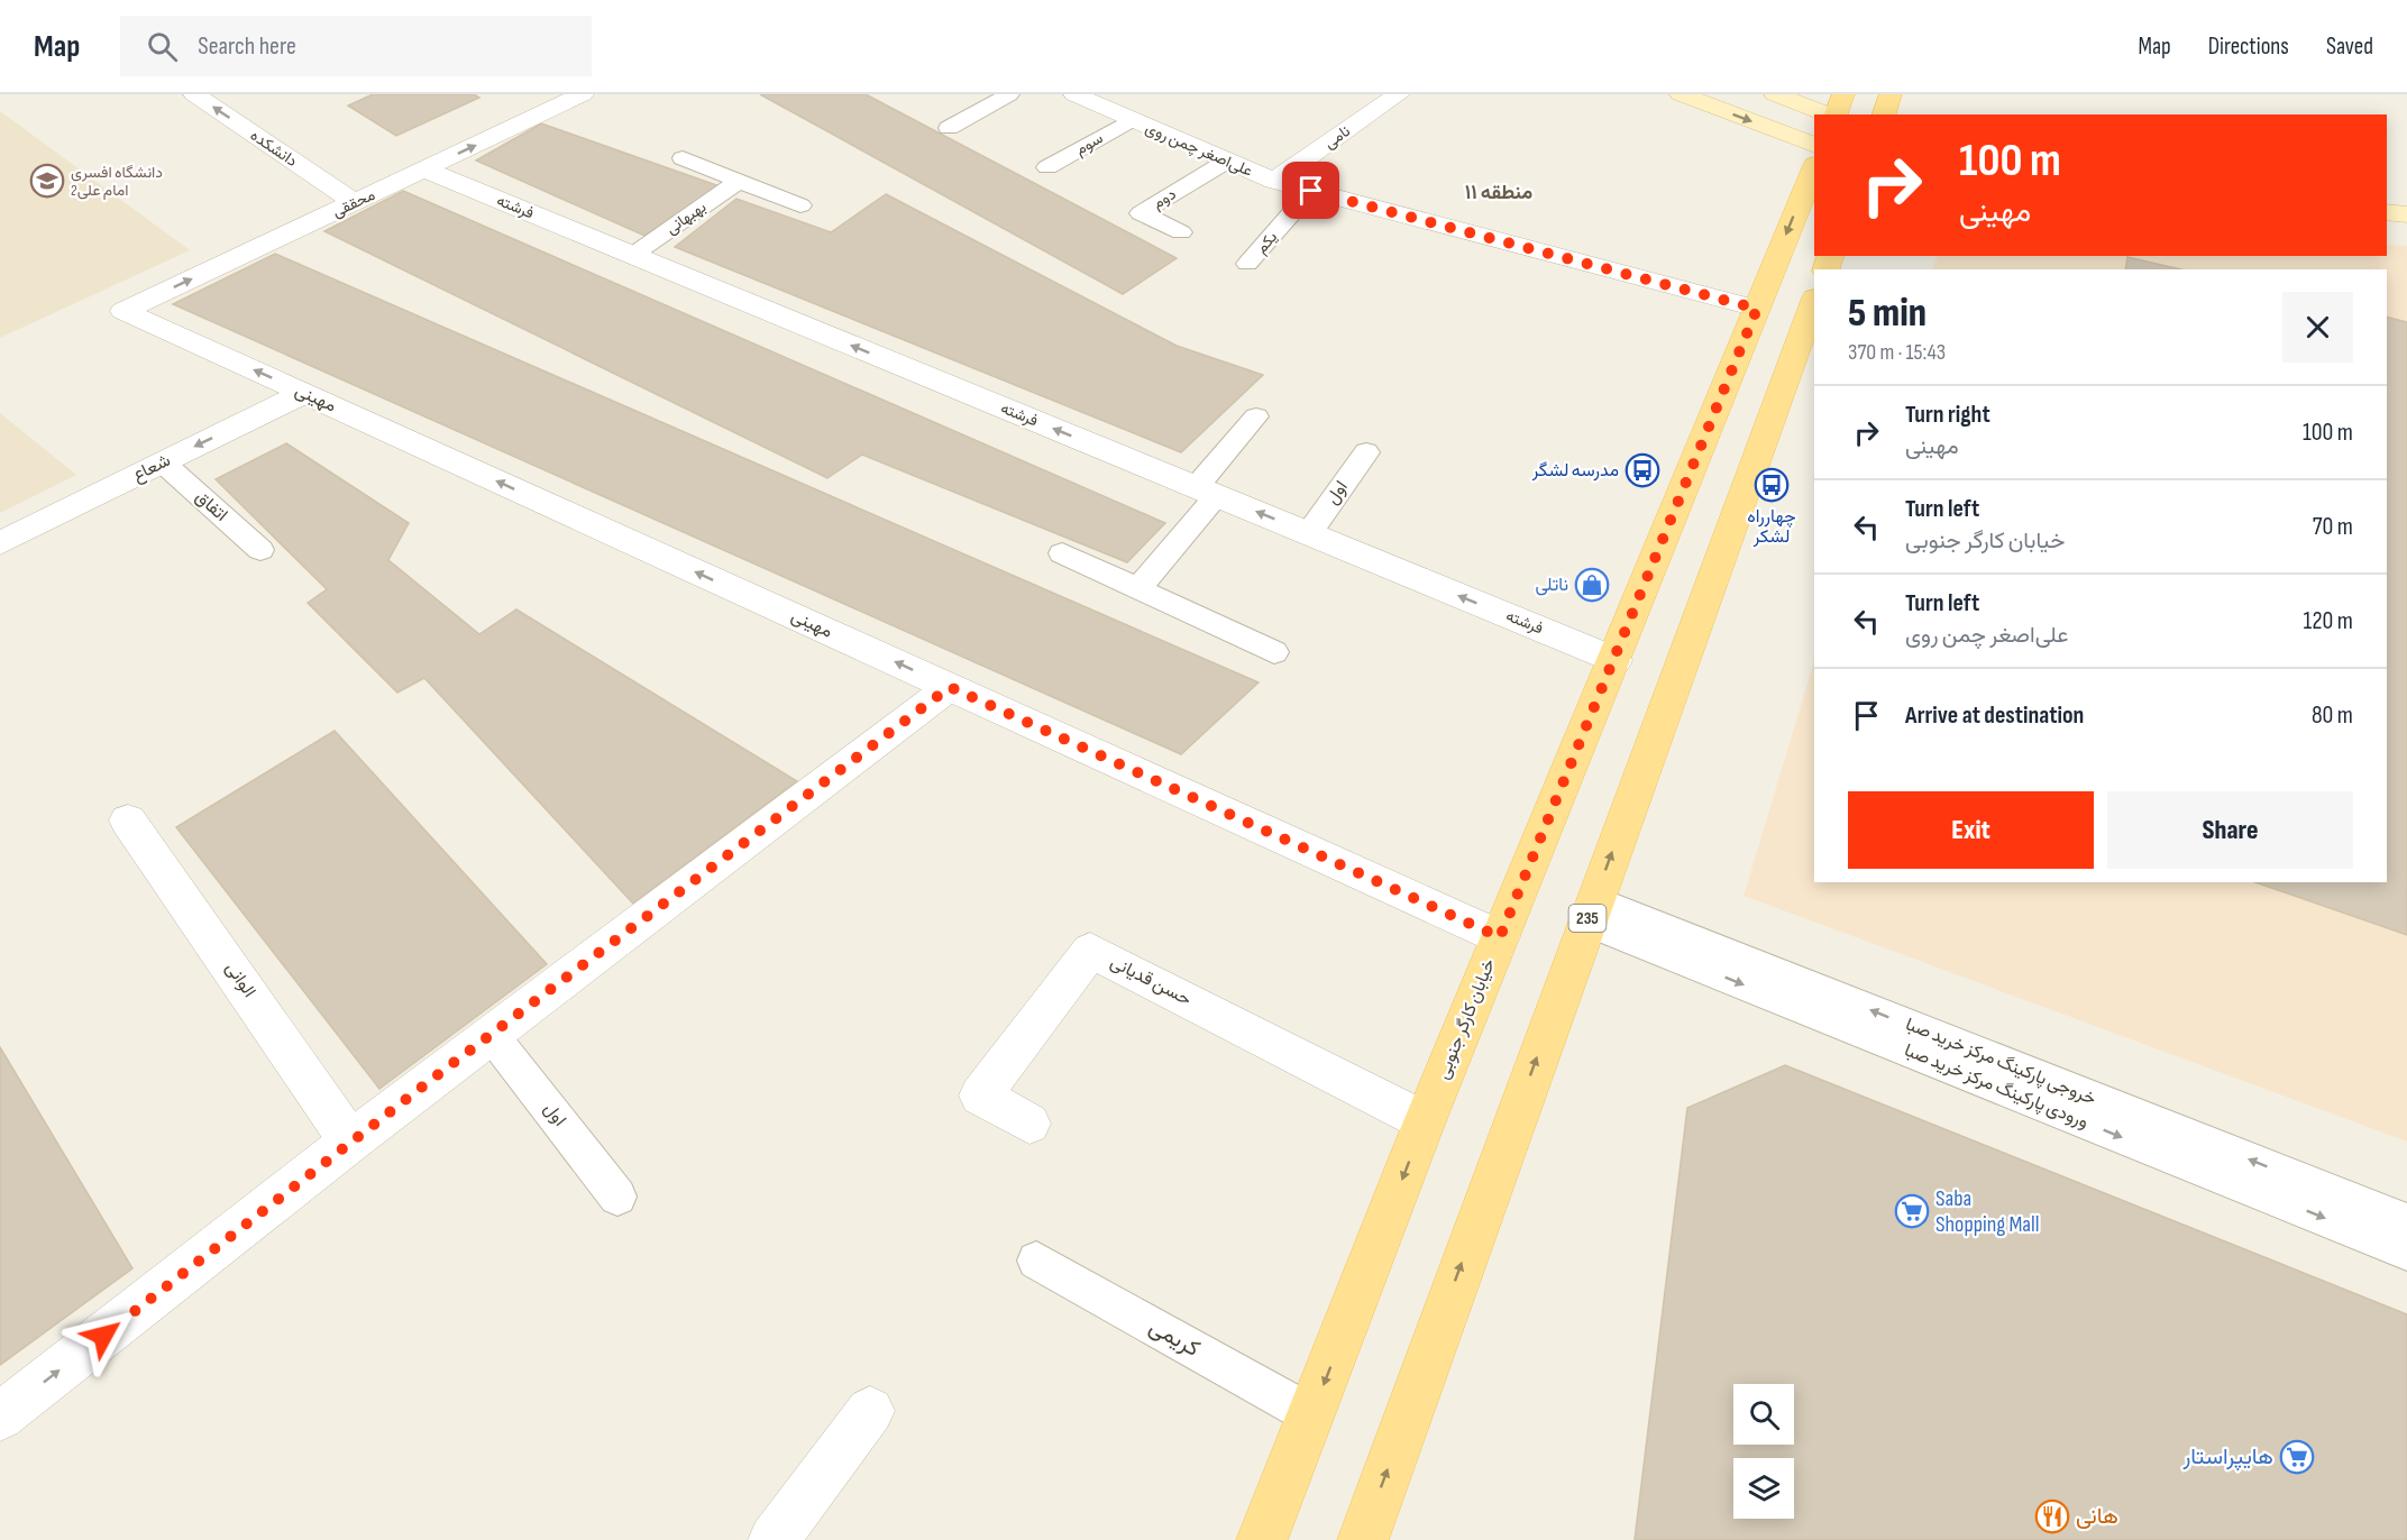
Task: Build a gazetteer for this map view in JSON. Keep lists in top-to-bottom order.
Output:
{
  "streets": {
    "main road": ["235", "خیابان کارگر جنوبی"],
    "street": [
      "نامی",
      "دانشکده",
      "علی‌اصغر چمن روی",
      "محققی",
      "فرشته",
      "مهینی",
      "شعاع",
      "الوانی",
      "حسن قدیانی"
    ],
    "lane": [
      "سوم",
      "دوم",
      "بهبهانی",
      "یکم",
      "اول",
      "اتفاق",
      "خروجی پارکینگ مرکز خرید صبا",
      "ورودی پارکینگ مرکز خرید صبا",
      "کریمی"
    ]
  },
  "crossings": [
    ["نامی", "علی‌اصغر چمن روی"],
    ["سوم", "علی‌اصغر چمن روی"],
    ["دانشکده", "محققی"],
    ["علی‌اصغر چمن روی", "دوم"],
    ["علی‌اصغر چمن روی", "یکم"],
    ["علی‌اصغر چمن روی", "خیابان کارگر جنوبی"],
    ["محققی", "فرشته"],
    ["محققی", "مهینی"],
    ["فرشته", "بهبهانی"],
    ["فرشته", "اول"],
    ["فرشته", "خیابان کارگر جنوبی"],
    ["مهینی", "شعاع"],
    ["مهینی", "خیابان کارگر جنوبی"],
    ["شعاع", "اتفاق"],
    ["235", "خروجی پارکینگ مرکز خرید صبا"],
    ["235", "ورودی پارکینگ مرکز خرید صبا"],
    ["حسن قدیانی", "خیابان کارگر جنوبی"],
    ["خیابان کارگر جنوبی", "کریمی"],
    ["خروجی پارکینگ مرکز خرید صبا", "ورودی پارکینگ مرکز خرید صبا"]
  ],
  "one_way": [
    "دانشکده",
    "محققی",
    "فرشته",
    "مهینی",
    "شعاع",
    "خروجی پارکینگ مرکز خرید صبا",
    "ورودی پارکینگ مرکز خرید صبا"
  ],
  "districts": ["منطقه ۱۱"],
  "places": {
    "school or university": ["دانشگاه افسری امام علی2"],
    "bus stop": ["مدرسه لشگر", "چهارراه لشکر"],
    "shop": ["ناتلی"],
    "supermarket": ["Saba Shopping Mall", "هایپراستار"],
    "restaurant": ["هانی"]
  },
  "page": {
    "header": "Map",
    "search": "Search here",
    "nav": ["Map", "Directions", "Saved"],
    "turn": ["100 m", "مهینی"],
    "heading": ["5 min", "370 m · 15:43"],
    "list": [
      {
        "name": "Turn right",
        "note": "مهینی",
        "value": "100 m"
      },
      {
        "name": "Turn left",
        "note": "خیابان کارگر جنوبی",
        "value": "70 m"
      },
      {
        "name": "Turn left",
        "note": "علی‌اصغر چمن روی",
        "value": "120 m"
      },
      {
        "name": "Arrive at destination",
        "value": "80 m"
      }
    ],
    "buttons": ["Exit", "Share"]
  }
}
